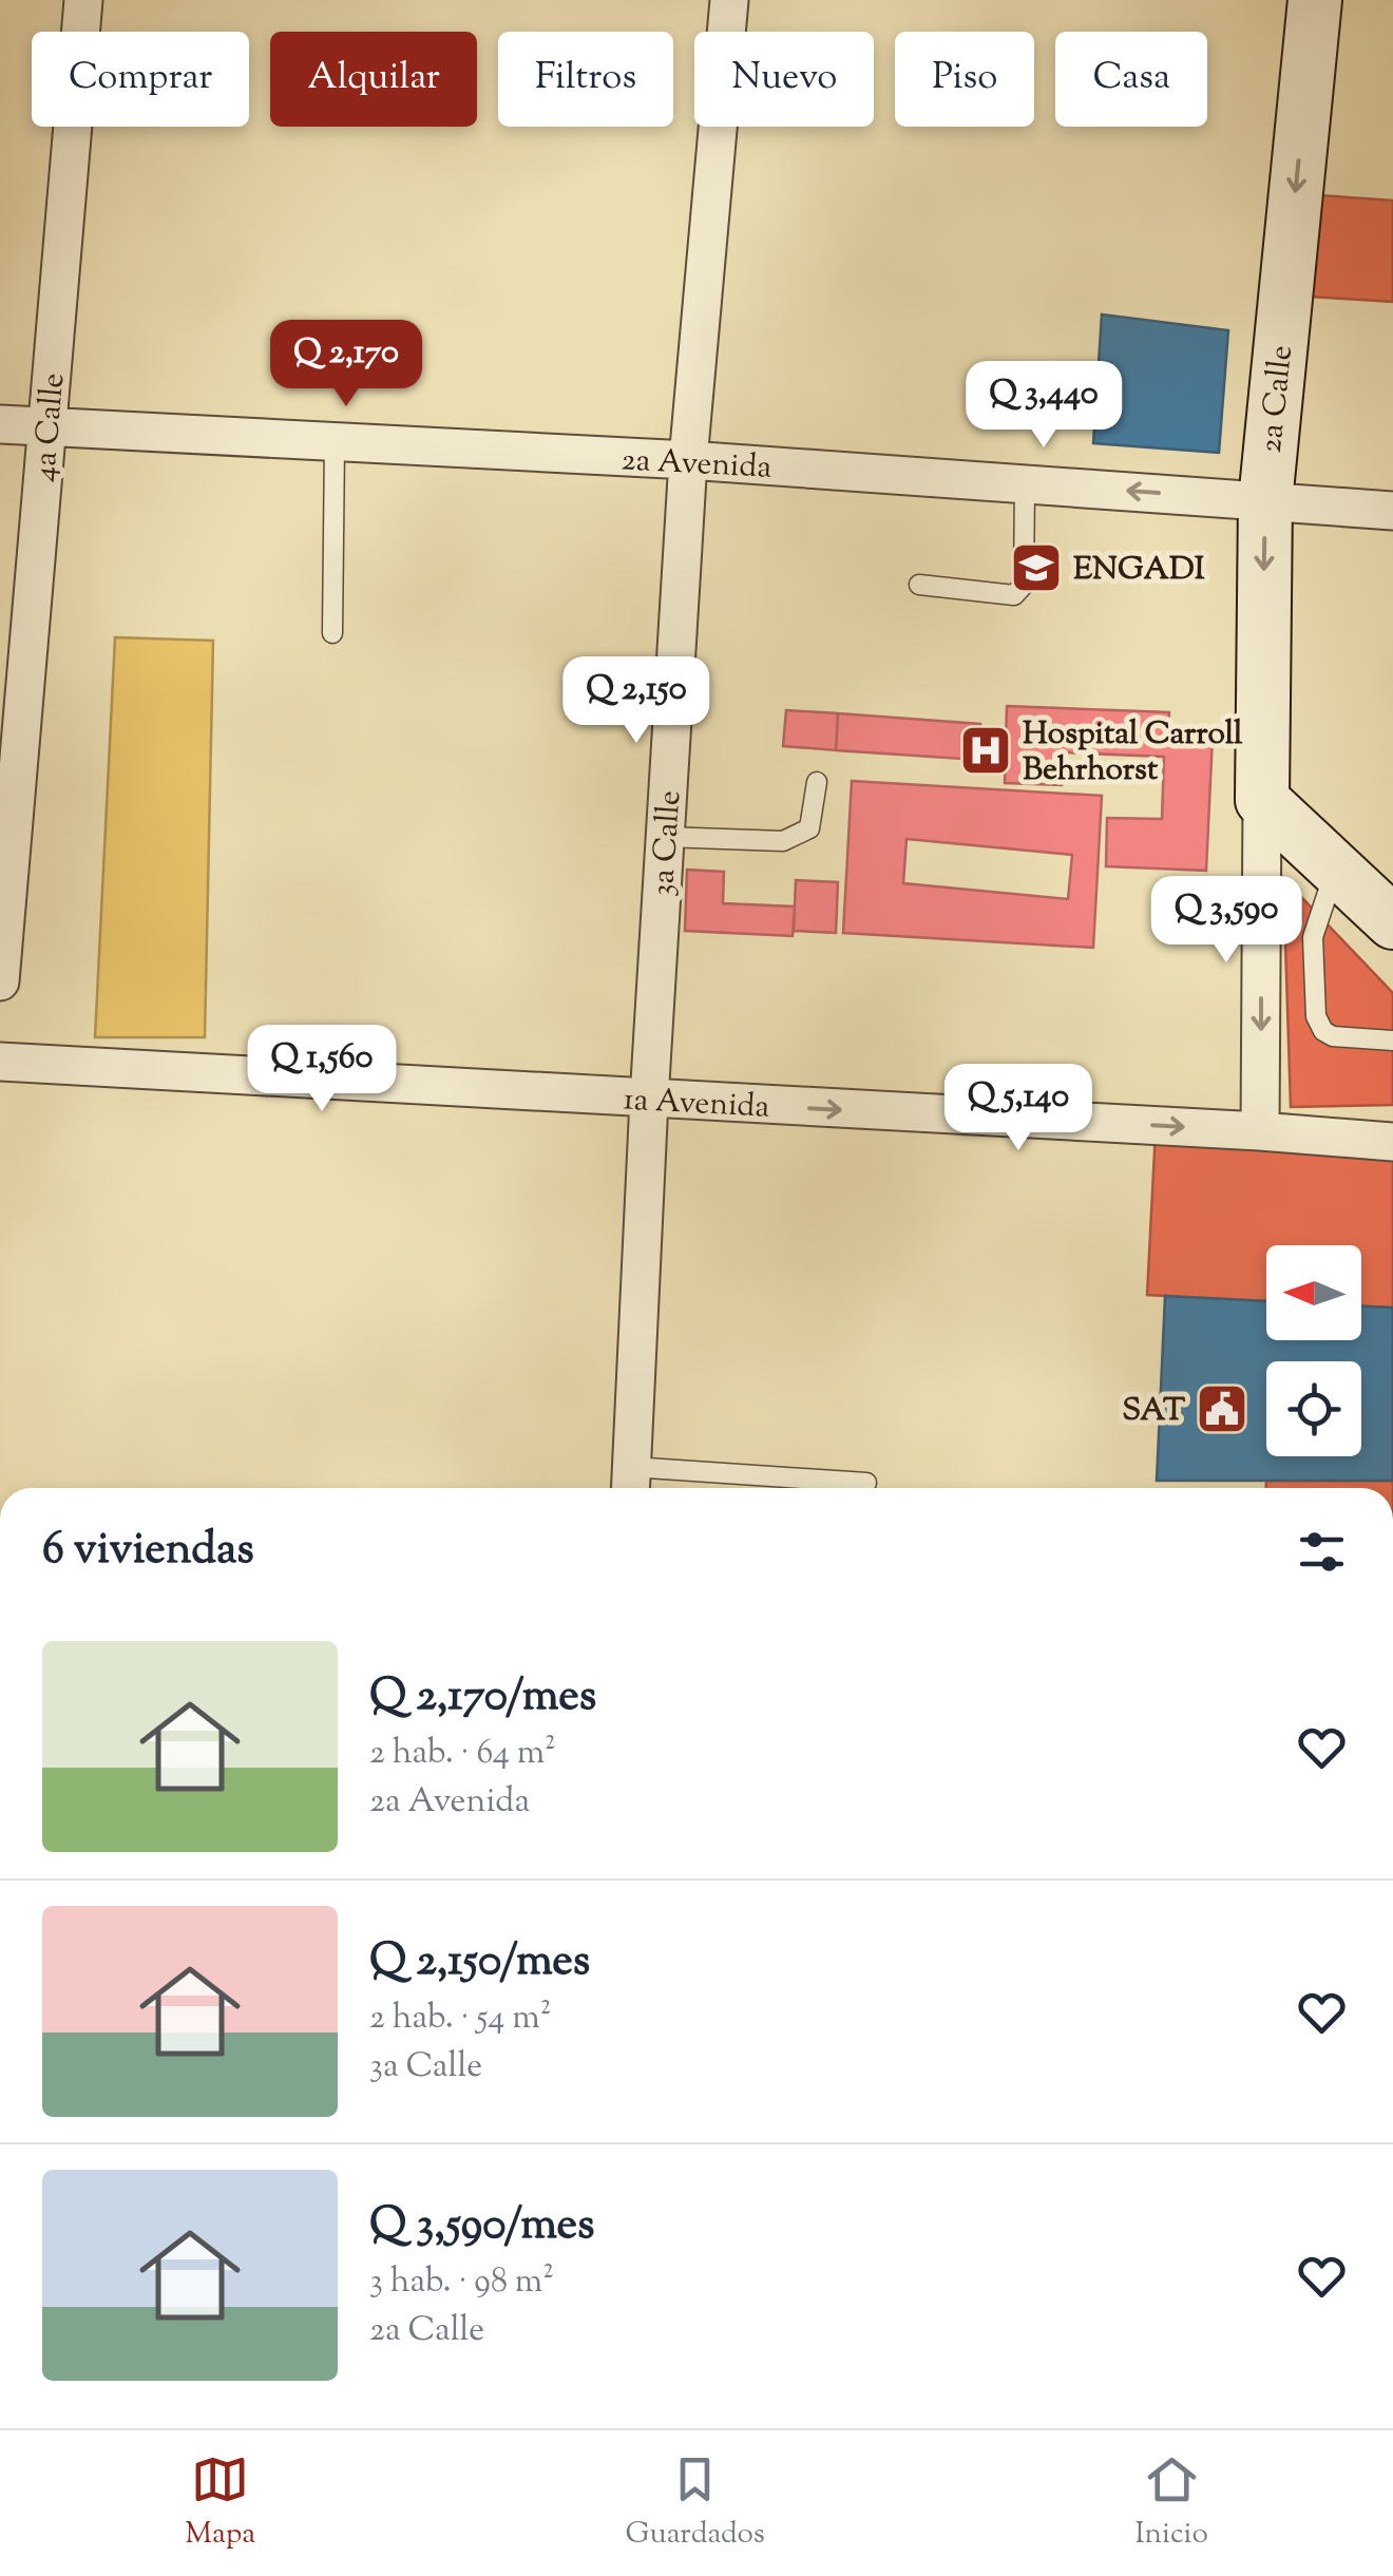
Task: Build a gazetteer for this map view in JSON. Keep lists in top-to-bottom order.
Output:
{
  "streets": {
    "main road": ["2a Calle"],
    "street": [
      "4a Calle",
      "2a Avenida",
      "3a Calle",
      "1a Avenida"
    ]
  },
  "crossings": [
    ["2a Calle", "2a Avenida"],
    ["2a Calle", "1a Avenida"],
    ["4a Calle", "2a Avenida"],
    ["2a Avenida", "3a Calle"],
    ["3a Calle", "1a Avenida"]
  ],
  "one_way": ["2a Calle", "1a Avenida"],
  "places": {
    "school or university": ["ENGADI"],
    "hospital": ["Hospital Carroll Behrhorst"],
    "public building": ["SAT"]
  },
  "north": "left",
  "page": {
    "chip": [
      "Comprar",
      "Alquilar",
      "Filtros",
      "Nuevo",
      "Piso",
      "Casa"
    ],
    "price": [
      "Q 2,170",
      "Q 3,440",
      "Q 2,150",
      "Q 3,590",
      "Q 1,560",
      "Q 5,140"
    ],
    "heading": "6 viviendas",
    "list": [
      {
        "name": "Q 2,170/mes",
        "note": "2 hab. · 64 m² · 2a Avenida"
      },
      {
        "name": "Q 2,150/mes",
        "note": "2 hab. · 54 m² · 3a Calle"
      },
      {
        "name": "Q 3,590/mes",
        "note": "3 hab. · 98 m² · 2a Calle"
      }
    ],
    "tabs": ["Mapa", "Guardados", "Inicio"]
  }
}
